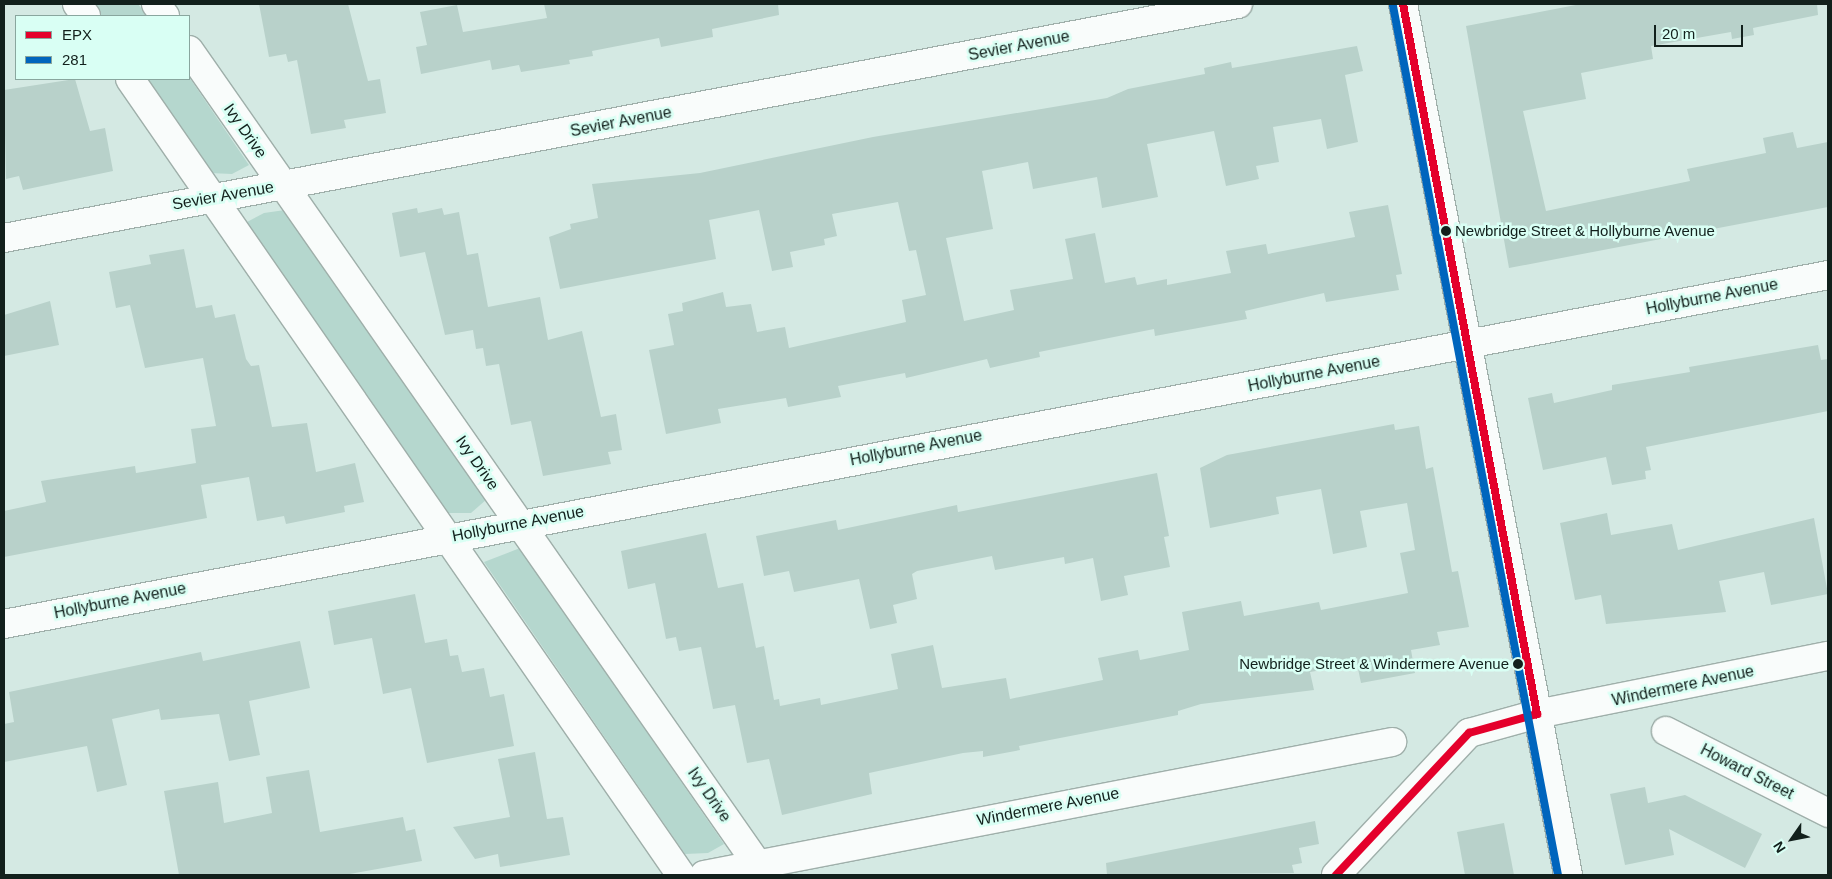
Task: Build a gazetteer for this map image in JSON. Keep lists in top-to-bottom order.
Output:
{
  "streets": {
    "street": [
      "Sevier Avenue",
      "Ivy Drive",
      "Hollyburne Avenue",
      "Windermere Avenue",
      "Howard Street"
    ]
  },
  "crossings": [
    ["Sevier Avenue", "Ivy Drive"],
    ["Ivy Drive", "Hollyburne Avenue"],
    ["Ivy Drive", "Windermere Avenue"]
  ],
  "places": ["Newbridge Street & Hollyburne Avenue", "Newbridge Street & Windermere Avenue"],
  "lines": ["transit line EPX", "transit line 281"],
  "legend": ["EPX", "281"],
  "scale_bar": "20 m",
  "north": "bottom left"
}
